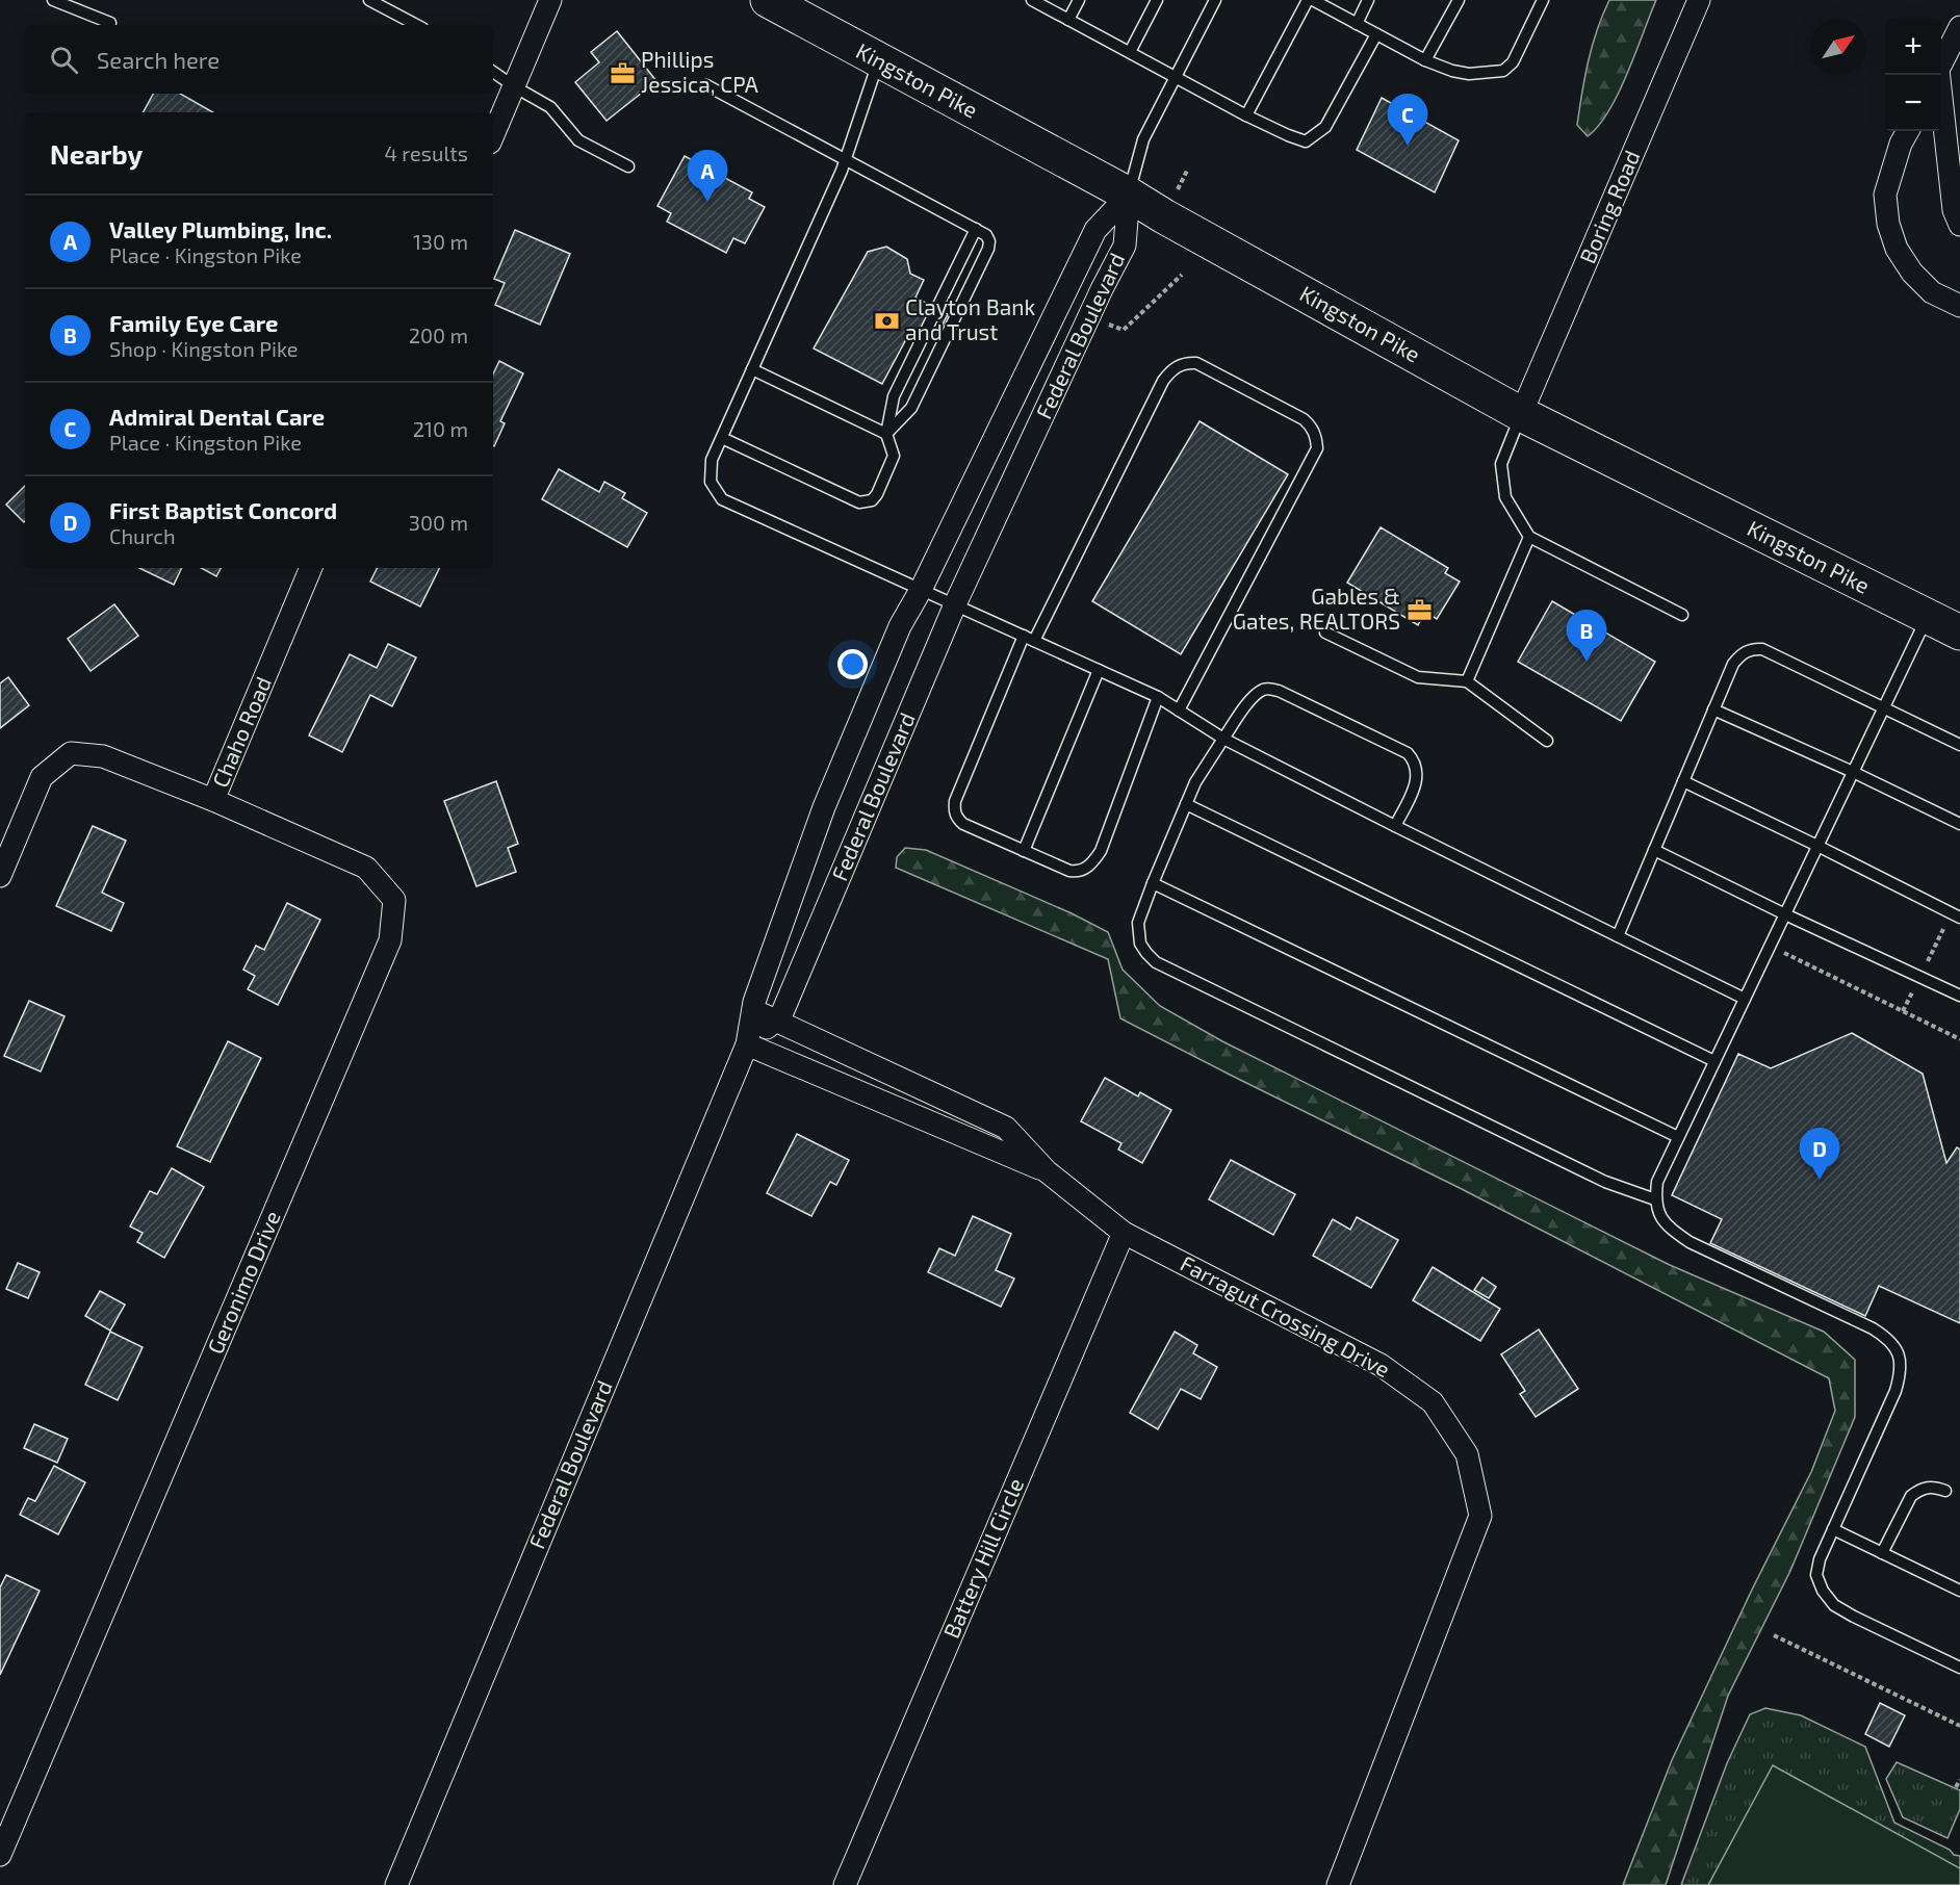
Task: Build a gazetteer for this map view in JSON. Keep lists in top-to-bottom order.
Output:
{
  "streets": {
    "main road": ["Kingston Pike"],
    "street": [
      "Boring Road",
      "Federal Boulevard",
      "Chaho Road",
      "Geronimo Drive",
      "Farragut Crossing Drive",
      "Battery Hill Circle"
    ]
  },
  "crossings": [
    ["Kingston Pike", "Boring Road"],
    ["Kingston Pike", "Federal Boulevard"],
    ["Federal Boulevard", "Farragut Crossing Drive"],
    ["Chaho Road", "Geronimo Drive"],
    ["Farragut Crossing Drive", "Battery Hill Circle"]
  ],
  "places": {
    "office": ["Phillips Jessica, CPA", "Gables & Gates, REALTORS"],
    "bank": ["Clayton Bank and Trust"]
  },
  "north": "top right",
  "page": {
    "map_buttons": ["+", "−"],
    "search": "Search here",
    "pins": [
      "C",
      "A",
      "B",
      "D"
    ],
    "heading": ["Nearby", "4 results"],
    "list": [
      {
        "mark": "A",
        "name": "Valley Plumbing, Inc.",
        "note": "Place · Kingston Pike",
        "value": "130 m"
      },
      {
        "mark": "B",
        "name": "Family Eye Care",
        "note": "Shop · Kingston Pike",
        "value": "200 m"
      },
      {
        "mark": "C",
        "name": "Admiral Dental Care",
        "note": "Place · Kingston Pike",
        "value": "210 m"
      },
      {
        "mark": "D",
        "name": "First Baptist Concord",
        "note": "Church",
        "value": "300 m"
      }
    ]
  }
}
